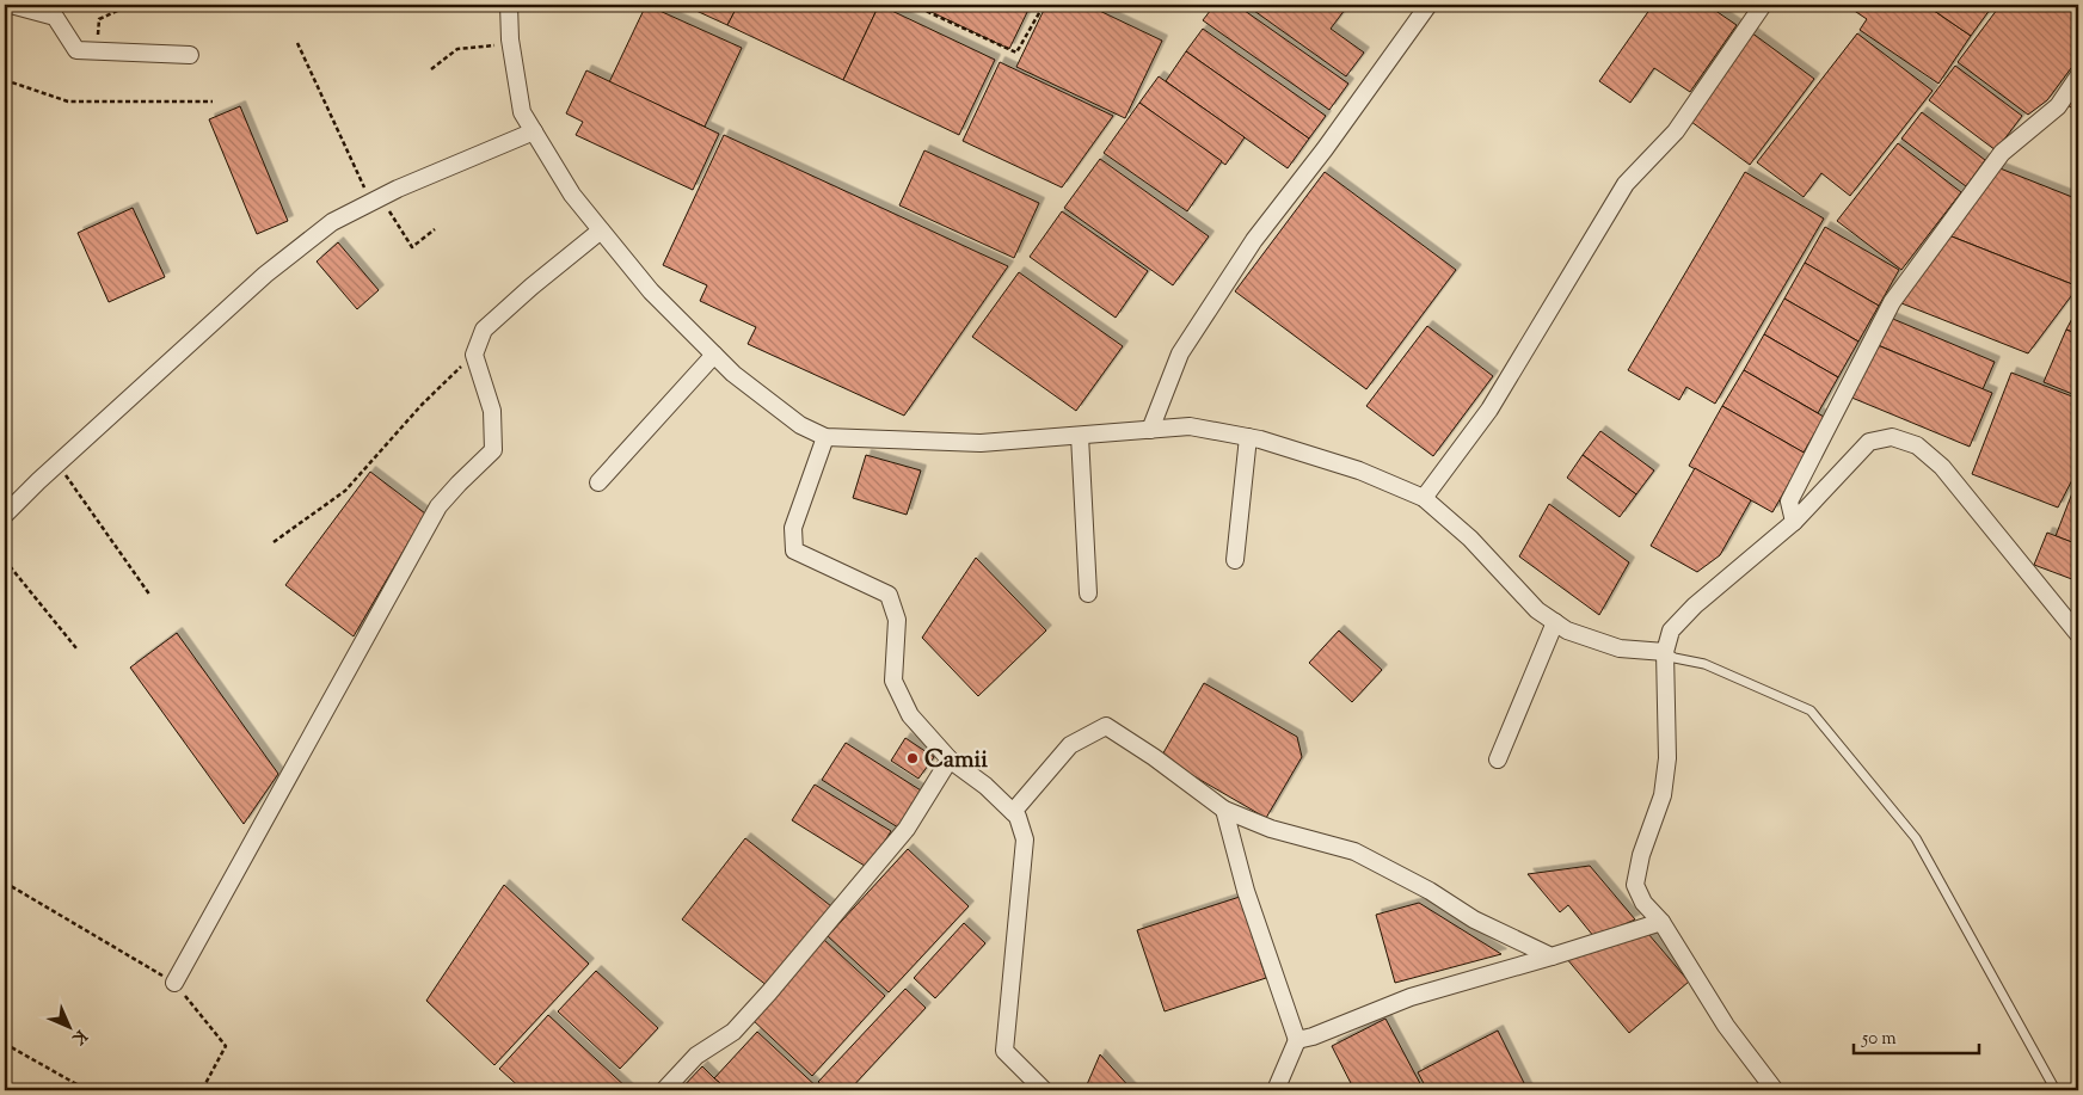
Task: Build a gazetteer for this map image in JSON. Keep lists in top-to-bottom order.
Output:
{
  "places": ["Camii"],
  "scale_bar": "50 m",
  "north": "bottom right"
}
